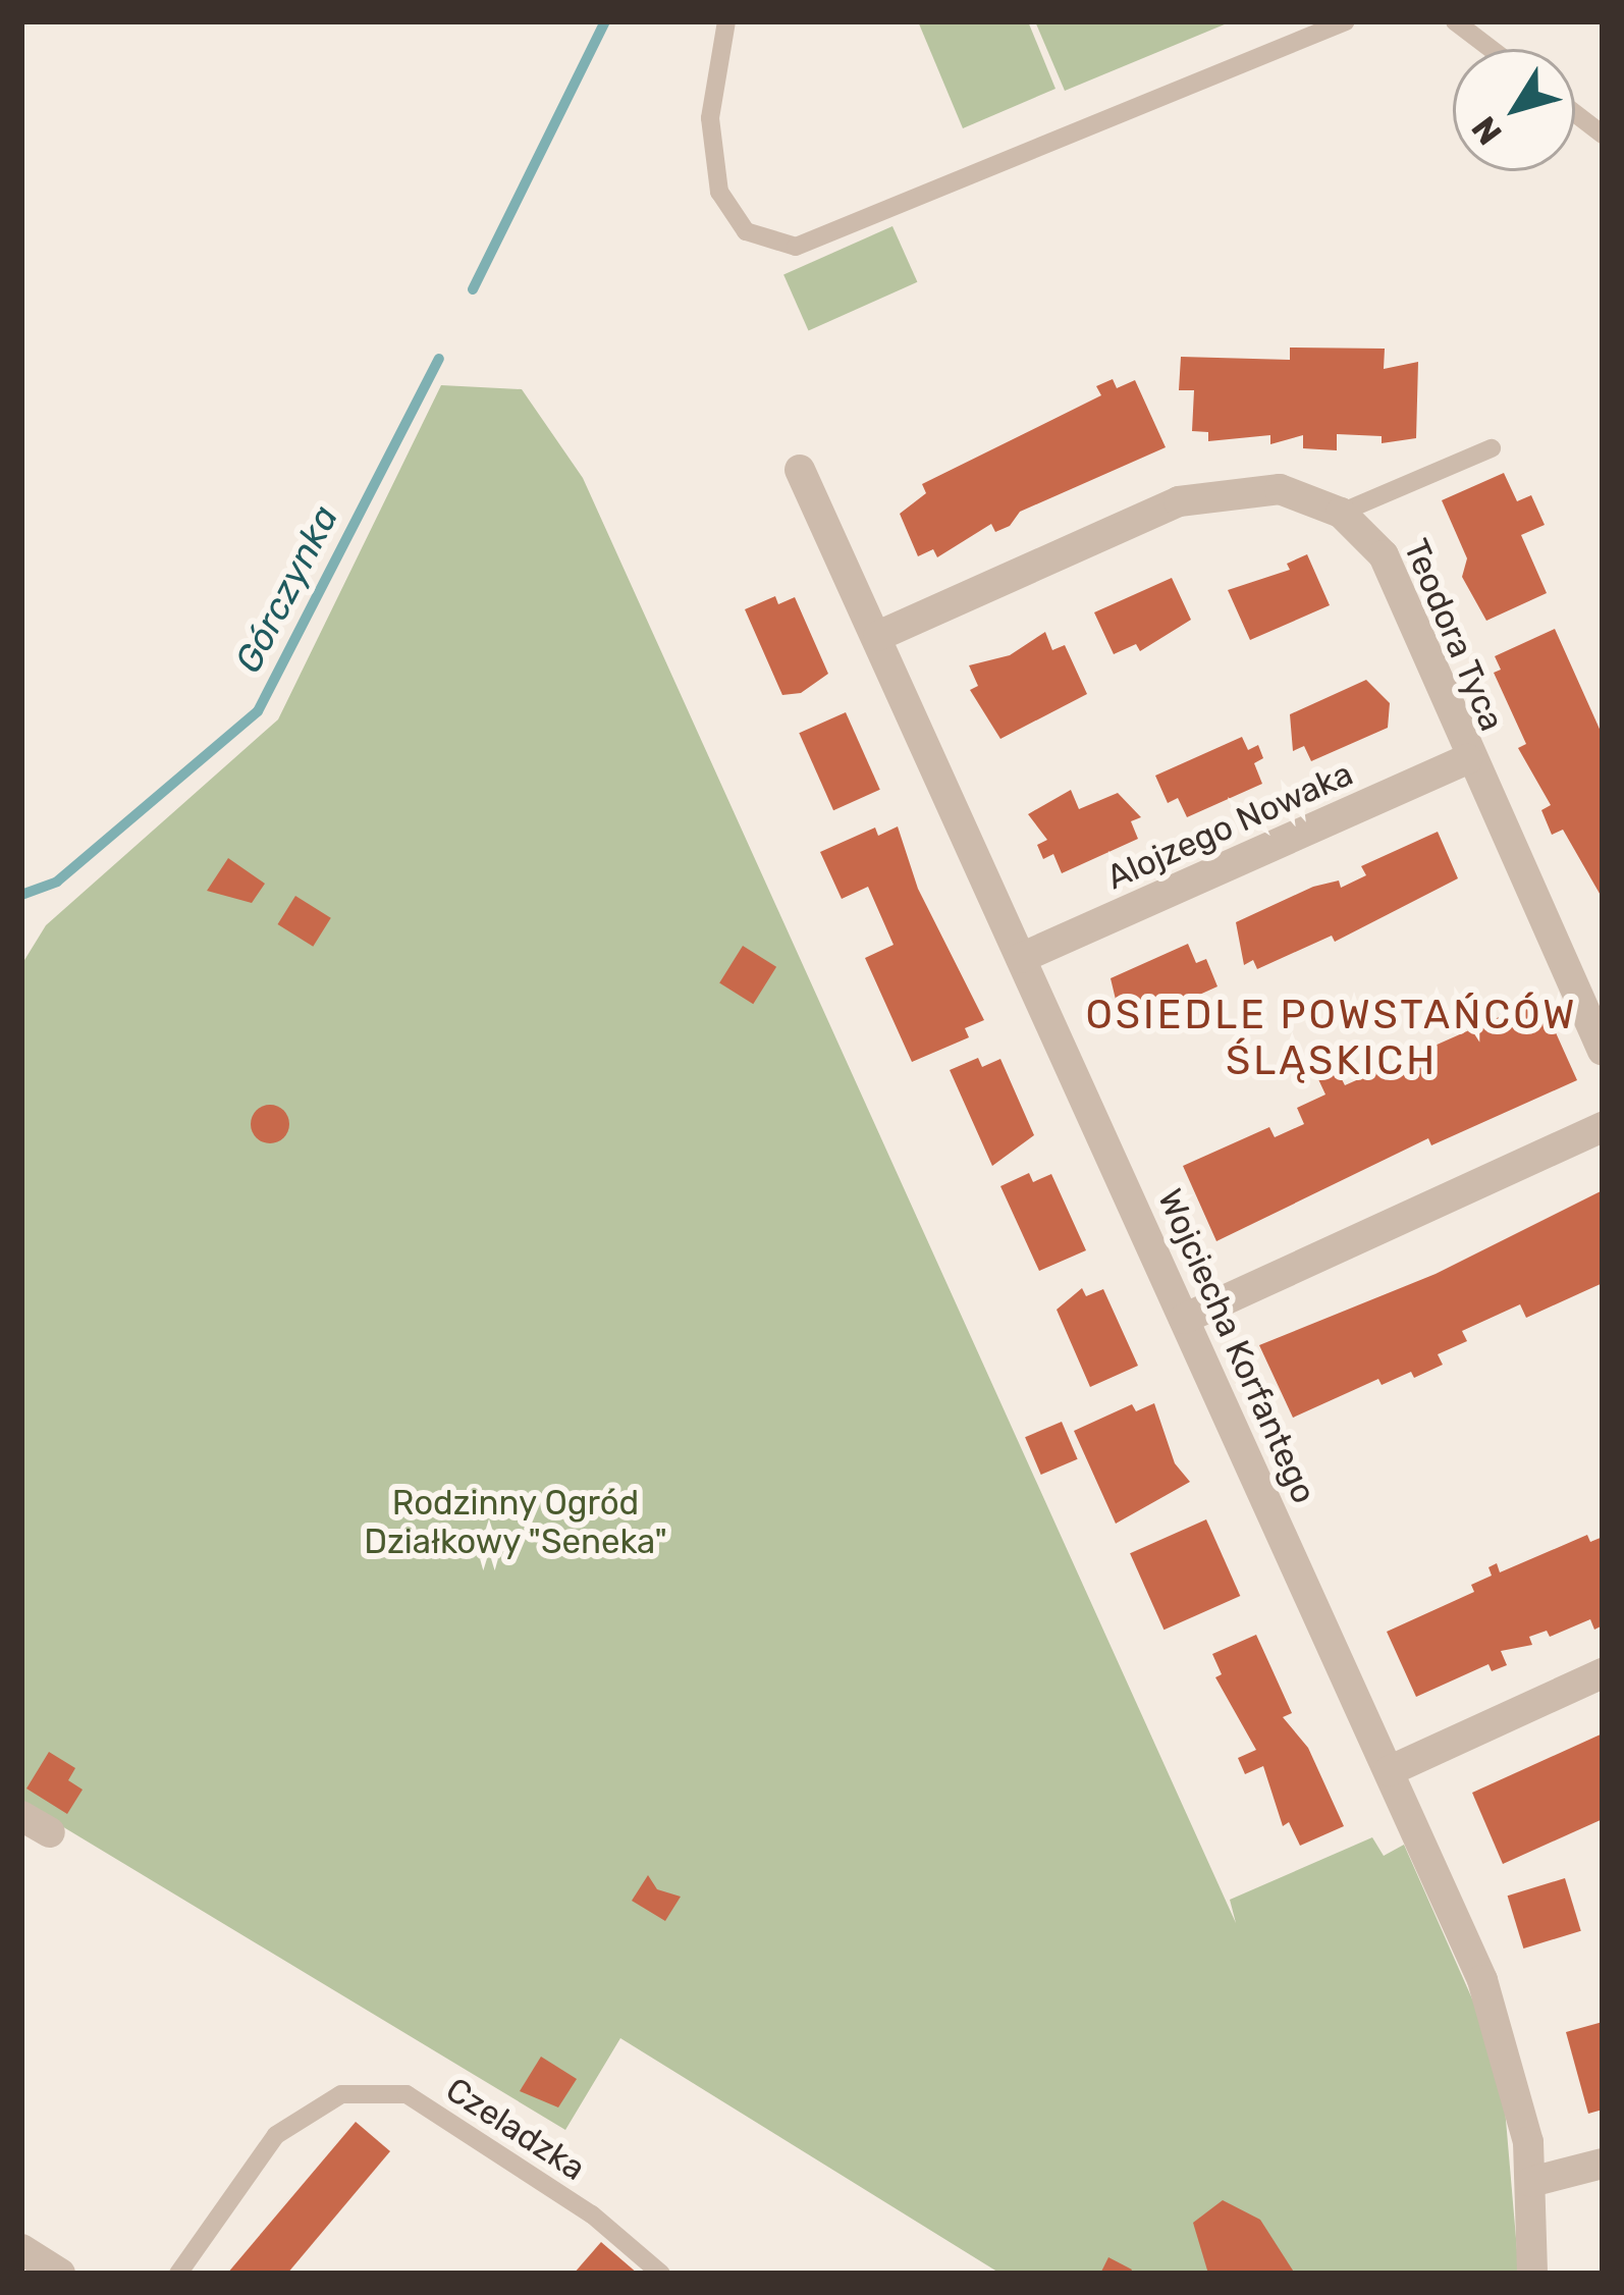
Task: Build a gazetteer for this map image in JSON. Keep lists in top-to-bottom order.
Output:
{
  "streets": {
    "street": ["Teodora Tyca", "Alojzego Nowaka", "Wojciecha Korfantego"],
    "lane": ["Czeladzka"]
  },
  "crossings": [
    ["Teodora Tyca", "Alojzego Nowaka"],
    ["Teodora Tyca", "Wojciecha Korfantego"],
    ["Alojzego Nowaka", "Wojciecha Korfantego"]
  ],
  "districts": ["OSIEDLE POWSTAŃCÓW ŚLĄSKICH"],
  "water": ["Górczynka"],
  "parks": ["Rodzinny Ogród Działkowy \"Seneka\""],
  "north": "bottom left"
}
